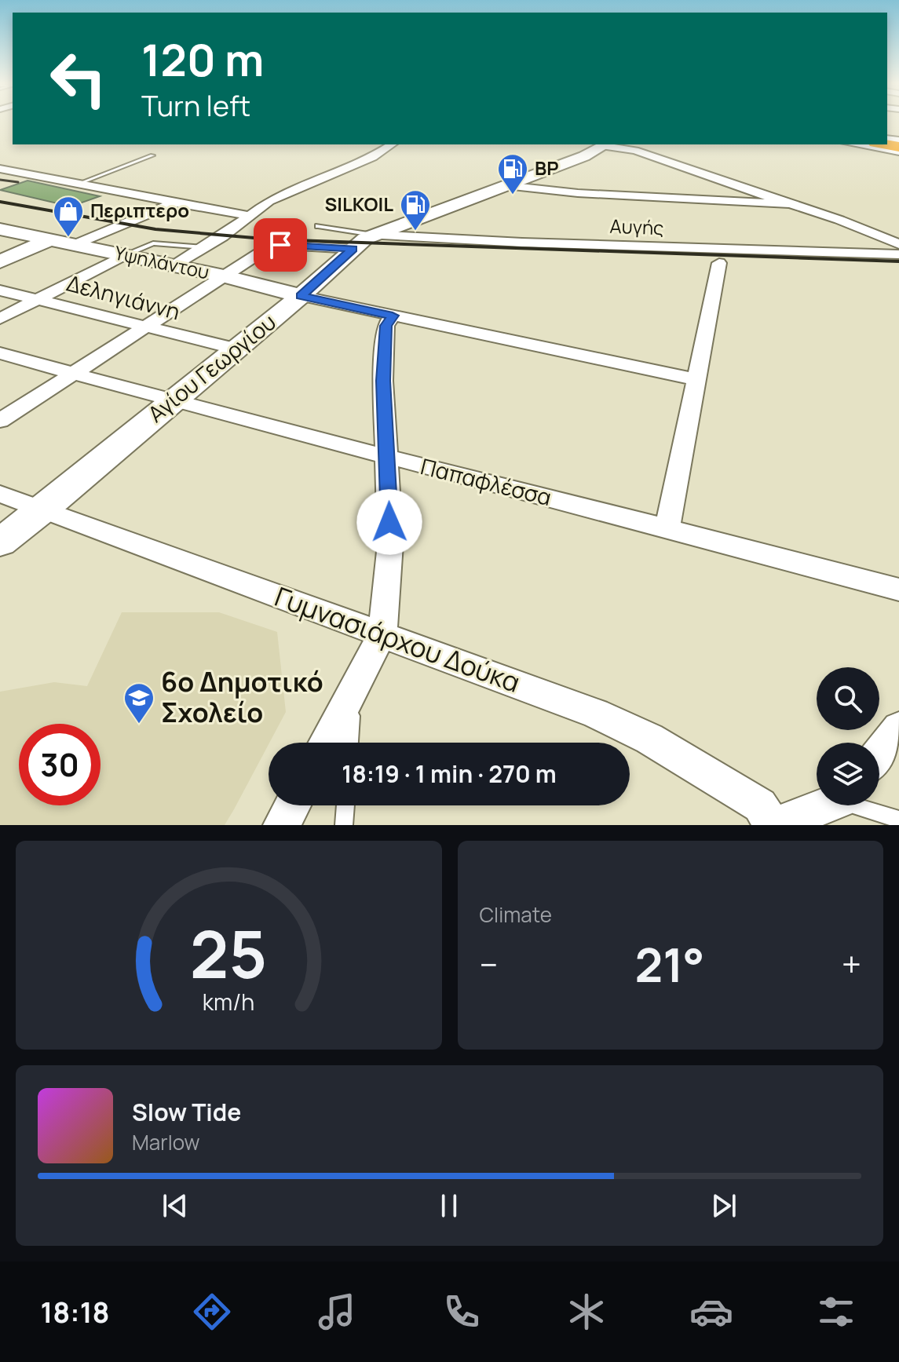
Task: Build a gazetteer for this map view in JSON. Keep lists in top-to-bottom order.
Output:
{
  "streets": {
    "main road": ["Υψηλάντου", "Αγίου Γεωργίου"],
    "street": [
      "Αυγής",
      "Δεληγιάννη",
      "Παπαφλέσσα",
      "Γυμνασιάρχου Δούκα"
    ]
  },
  "crossings": [
    ["Αυγής", "Αγίου Γεωργίου"],
    ["Υψηλάντου", "Αγίου Γεωργίου"],
    ["Δεληγιάννη", "Αγίου Γεωργίου"],
    ["Αγίου Γεωργίου", "Παπαφλέσσα"],
    ["Αγίου Γεωργίου", "Γυμνασιάρχου Δούκα"]
  ],
  "places": {
    "fuel station": ["BP", "SILKOIL"],
    "shop": ["Περιπτερο"],
    "school or university": ["6ο Δημοτικό Σχολείο"]
  },
  "page": {
    "turn": ["120 m", "Turn left"],
    "limit": "30",
    "trip": "18:19 · 1 min · 270 m",
    "tile": "Climate",
    "heat": ["−", "21°", "+"],
    "song": ["Slow Tide", "Marlow"],
    "tabs": "18:18",
    "gauge": ["25", "km/h"]
  }
}
